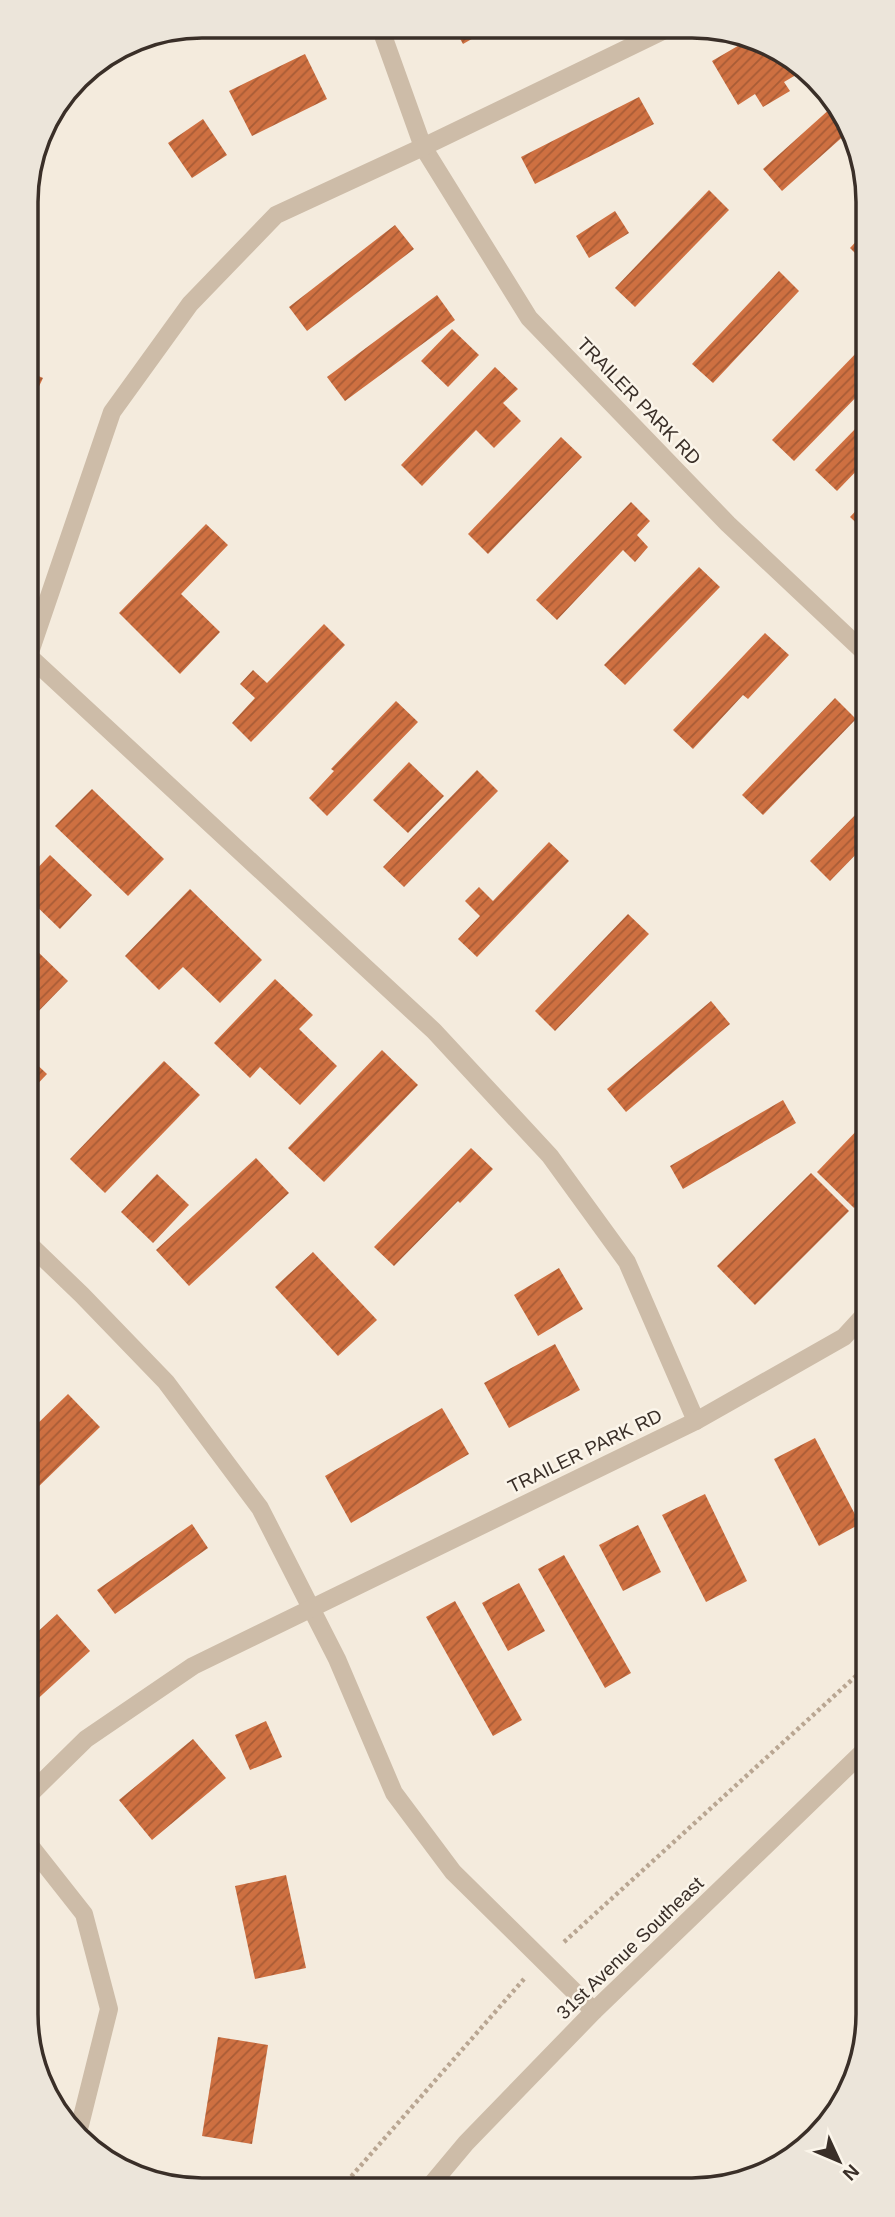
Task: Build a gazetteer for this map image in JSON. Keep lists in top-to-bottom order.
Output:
{
  "streets": {
    "street": ["TRAILER PARK RD", "31st Avenue Southeast"]
  },
  "north": "bottom right"
}
